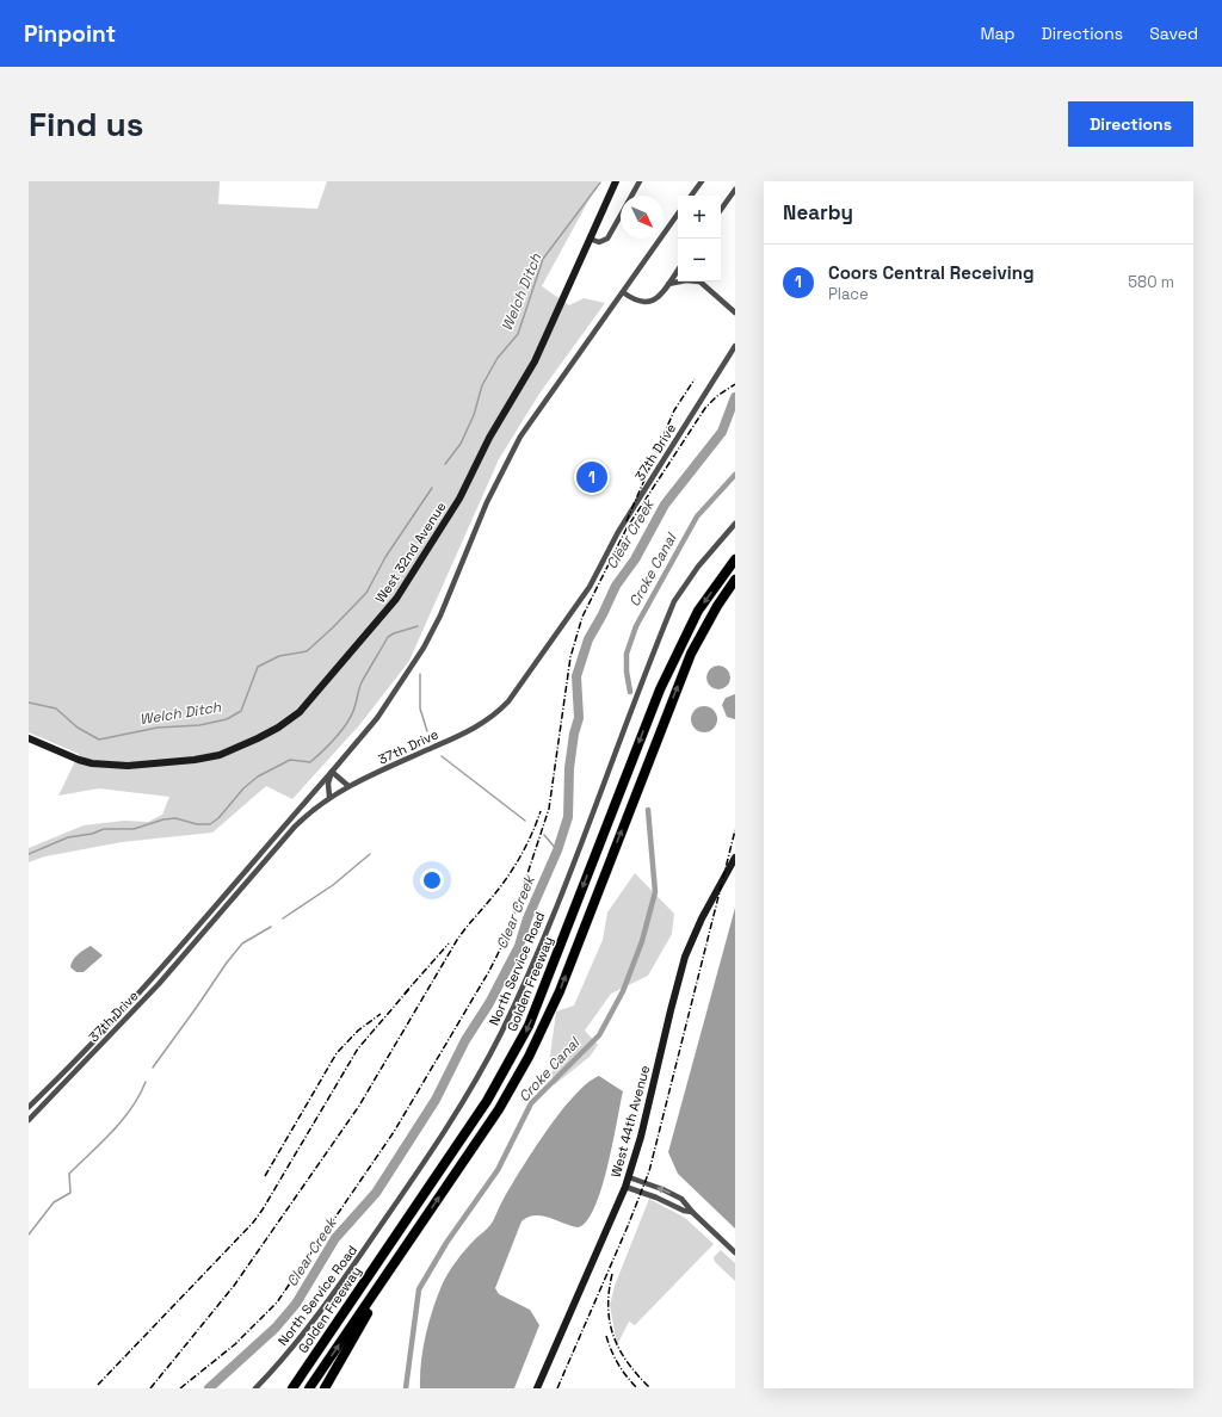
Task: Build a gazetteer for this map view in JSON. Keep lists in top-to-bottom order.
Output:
{
  "streets": {
    "highway": ["Golden Freeway"],
    "street": [
      "37th Drive",
      "West 32nd Avenue",
      "North Service Road",
      "West 44th Avenue"
    ]
  },
  "water": ["Welch Ditch", "Clear Creek", "Croke Canal"],
  "north": "bottom right",
  "page": {
    "header": "Pinpoint",
    "nav": ["Map", "Directions", "Saved"],
    "buttons": "Directions",
    "title": "Find us",
    "heading": "Nearby",
    "map_buttons": ["+", "−"],
    "list": [
      {
        "mark": "1",
        "name": "Coors Central Receiving",
        "note": "Place",
        "value": "580 m"
      }
    ],
    "pins": "1"
  }
}
